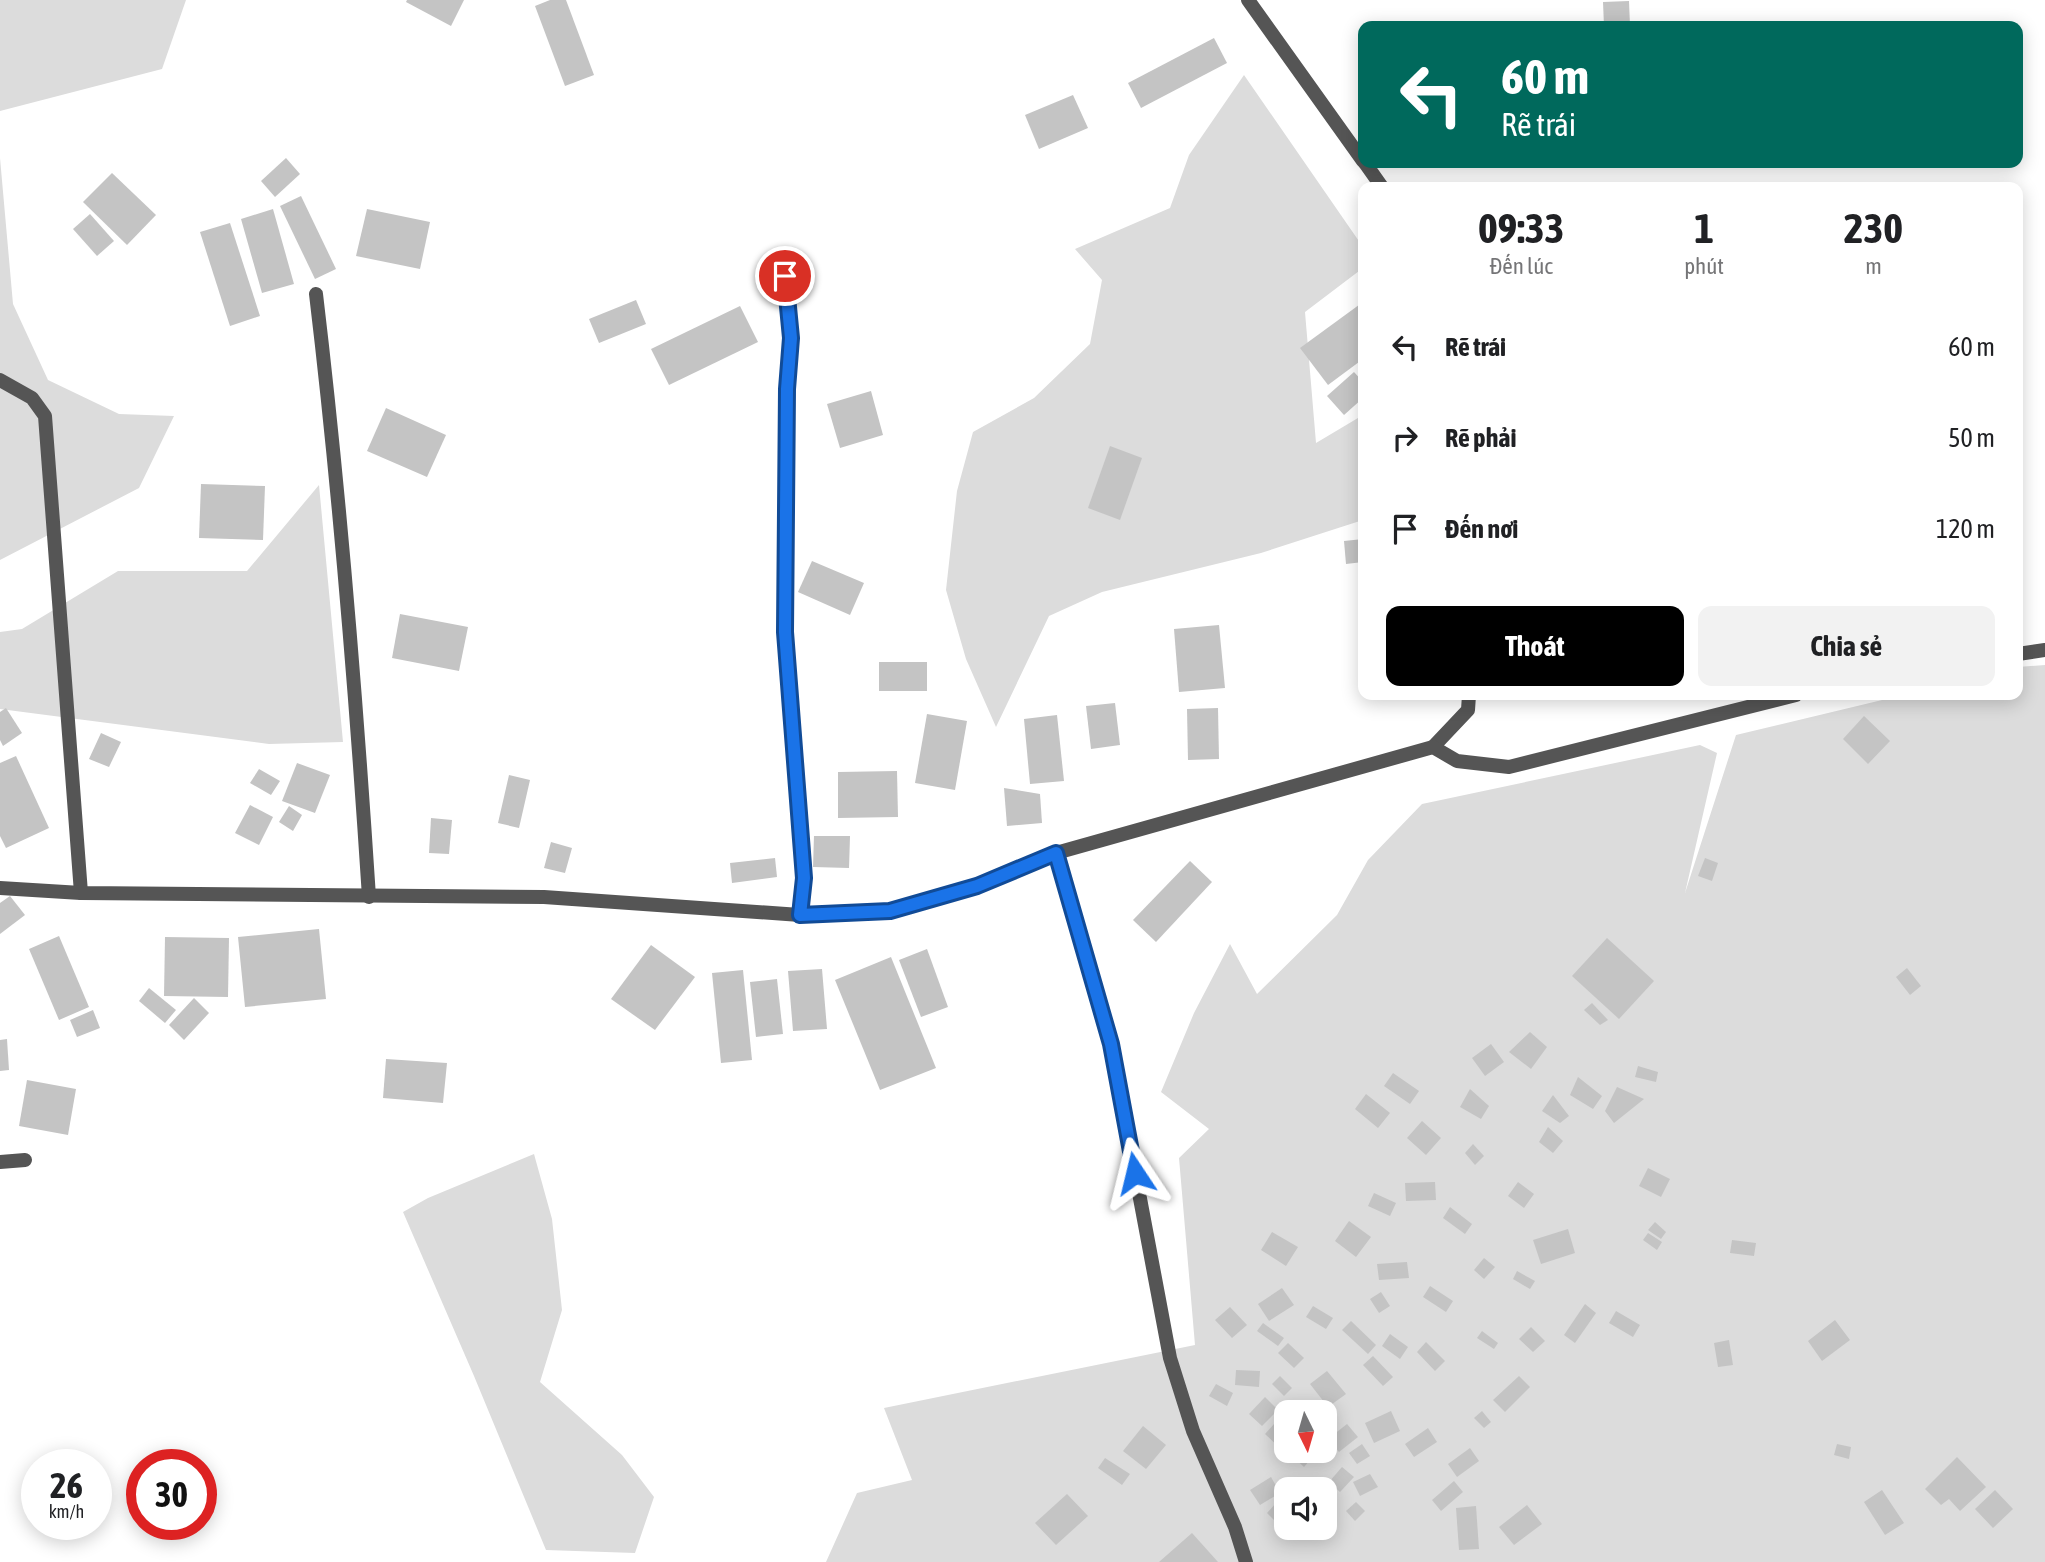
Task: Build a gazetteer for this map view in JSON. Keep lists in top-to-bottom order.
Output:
{
  "north": "bottom",
  "page": {
    "turn": ["60 m", "Rẽ trái"],
    "eta": [
      "09:33",
      "Đến lúc",
      "1",
      "phút",
      "230",
      "m"
    ],
    "list": [
      {
        "name": "Rẽ trái",
        "value": "60 m"
      },
      {
        "name": "Rẽ phải",
        "value": "50 m"
      },
      {
        "name": "Đến nơi",
        "value": "120 m"
      }
    ],
    "buttons": ["Thoát", "Chia sẻ"],
    "speed": "26 km/h",
    "limit": "30"
  }
}
